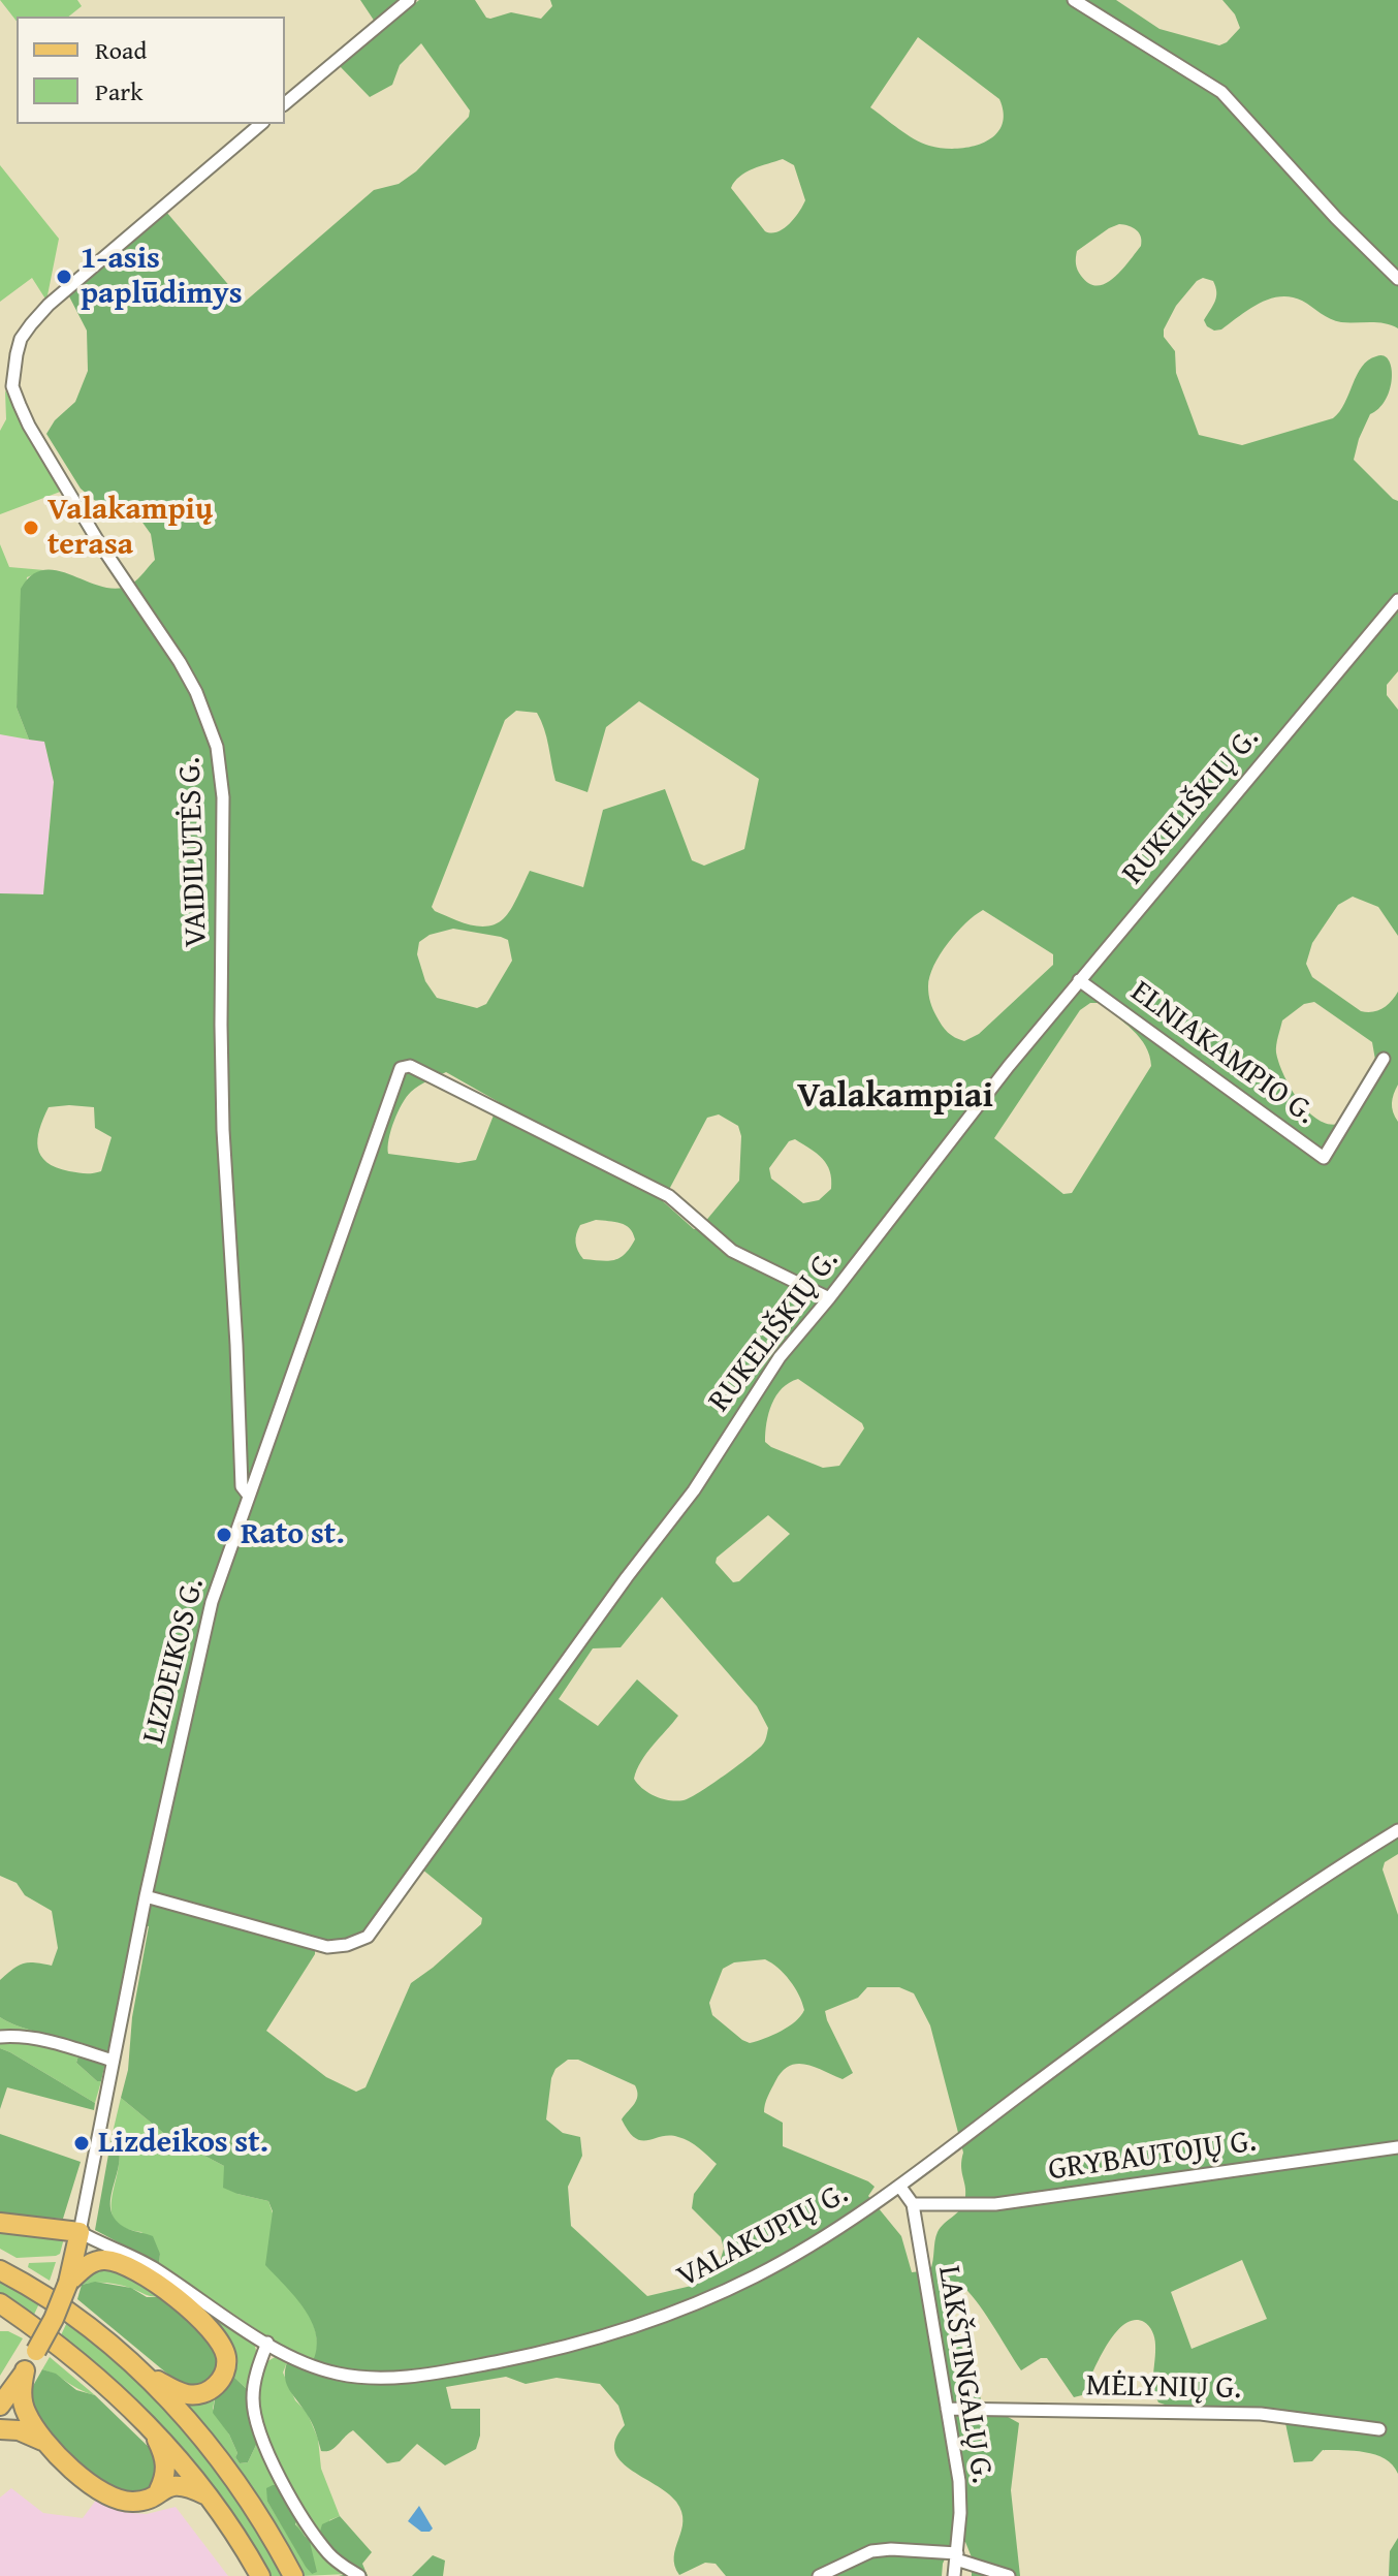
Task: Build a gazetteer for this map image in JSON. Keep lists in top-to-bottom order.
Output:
{
  "streets": {
    "street": [
      "RUKELIŠKIŲ G.",
      "VAIDILUTĖS G.",
      "ELNIAKAMPIO G.",
      "LIZDEIKOS G.",
      "GRYBAUTOJŲ G.",
      "VALAKUPIŲ G.",
      "LAKŠTINGALŲ G.",
      "MĖLYNIŲ G."
    ]
  },
  "crossings": [
    ["RUKELIŠKIŲ G.", "ELNIAKAMPIO G."],
    ["RUKELIŠKIŲ G.", "LIZDEIKOS G."],
    ["VAIDILUTĖS G.", "LIZDEIKOS G."],
    ["LIZDEIKOS G.", "VALAKUPIŲ G."],
    ["GRYBAUTOJŲ G.", "LAKŠTINGALŲ G."],
    ["VALAKUPIŲ G.", "LAKŠTINGALŲ G."],
    ["LAKŠTINGALŲ G.", "MĖLYNIŲ G."]
  ],
  "districts": ["Valakampiai"],
  "places": [
    "1-asis paplūdimys",
    "Valakampių terasa",
    "Rato st.",
    "Lizdeikos st."
  ],
  "legend": ["Road", "Park"]
}
